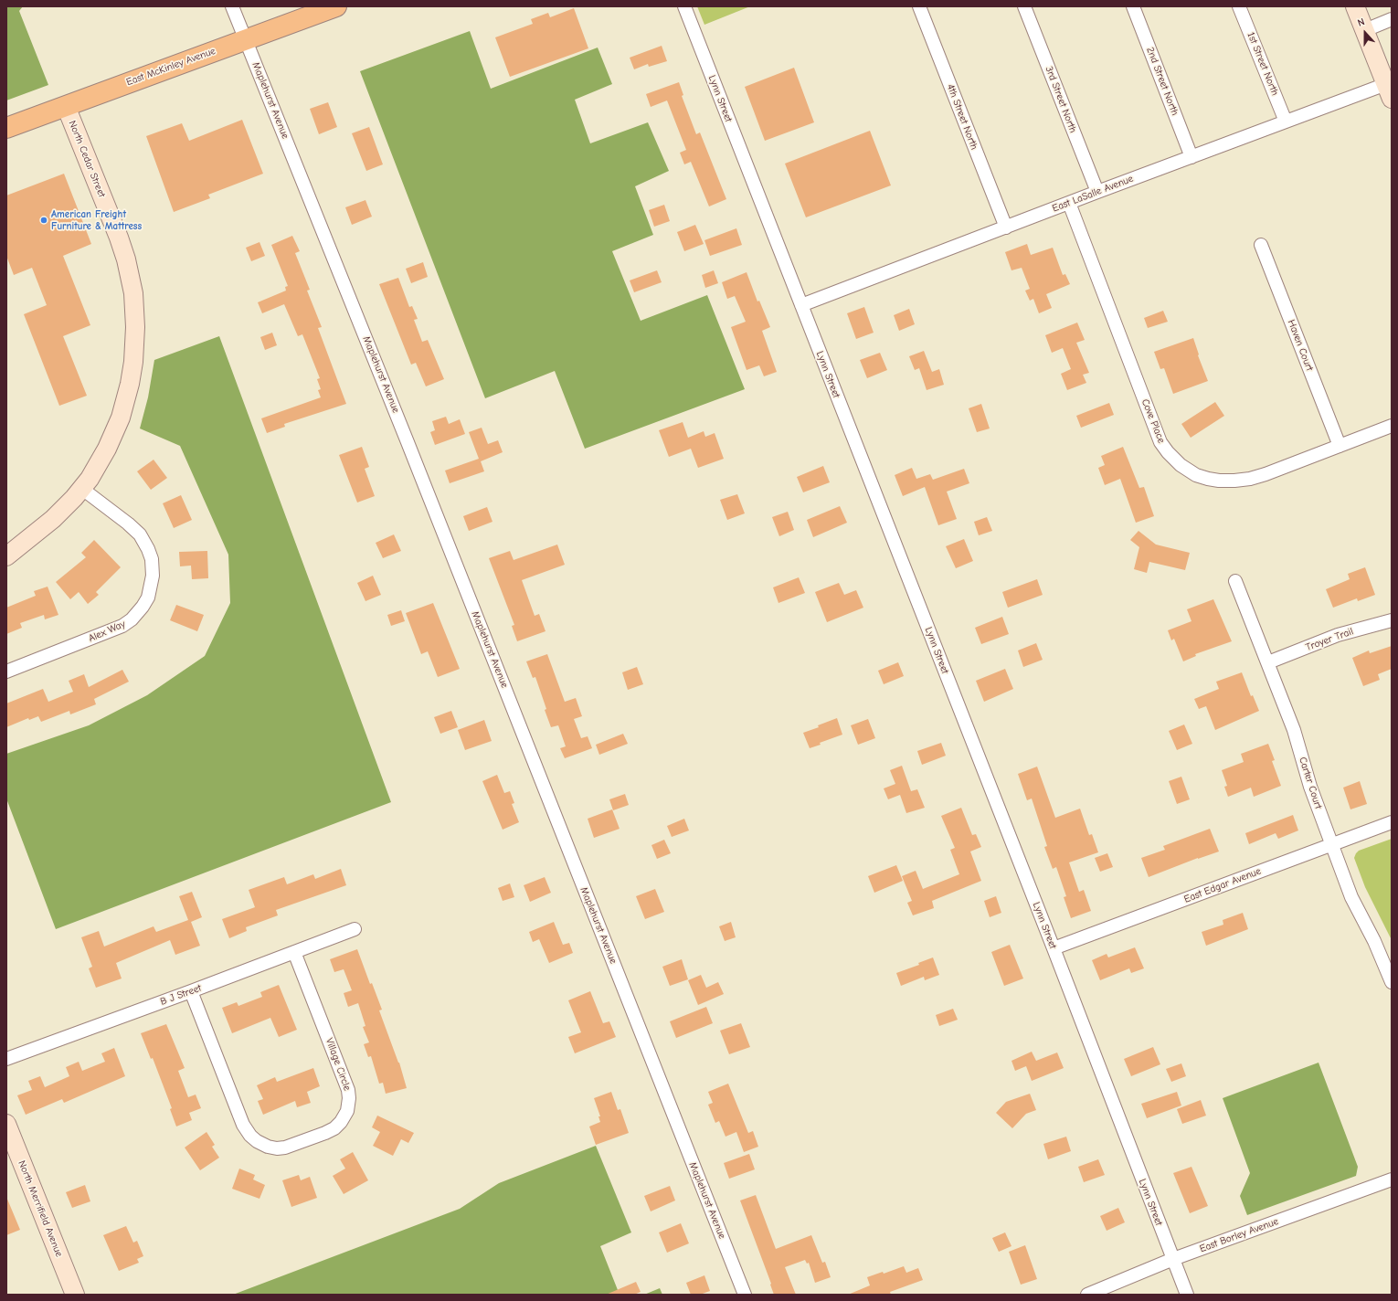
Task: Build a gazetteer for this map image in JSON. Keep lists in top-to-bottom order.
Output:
{
  "streets": {
    "main road": ["East McKinley Avenue"],
    "street": [
      "1st Street North",
      "2nd Street North",
      "Lynn Street",
      "3rd Street North",
      "Maplehurst Avenue",
      "4th Street North",
      "North Cedar Street",
      "East LaSalle Avenue",
      "Haven Court",
      "Cove Place",
      "Alex Way",
      "Troyer Trail",
      "Carter Court",
      "East Edgar Avenue",
      "B J Street",
      "Village Circle",
      "North Merrifield Avenue",
      "East Borley Avenue"
    ]
  },
  "crossings": [
    ["1st Street North", "East LaSalle Avenue"],
    ["East McKinley Avenue", "Maplehurst Avenue"],
    ["East McKinley Avenue", "North Cedar Street"],
    ["2nd Street North", "East LaSalle Avenue"],
    ["Lynn Street", "East LaSalle Avenue"],
    ["Lynn Street", "East Edgar Avenue"],
    ["Lynn Street", "East Borley Avenue"],
    ["3rd Street North", "East LaSalle Avenue"],
    ["4th Street North", "East LaSalle Avenue"],
    ["North Cedar Street", "Alex Way"],
    ["East LaSalle Avenue", "Cove Place"],
    ["Haven Court", "Cove Place"],
    ["Troyer Trail", "Carter Court"],
    ["Carter Court", "East Edgar Avenue"],
    ["B J Street", "Village Circle"]
  ],
  "places": ["American Freight Furniture & Mattress"],
  "north": "top"
}
